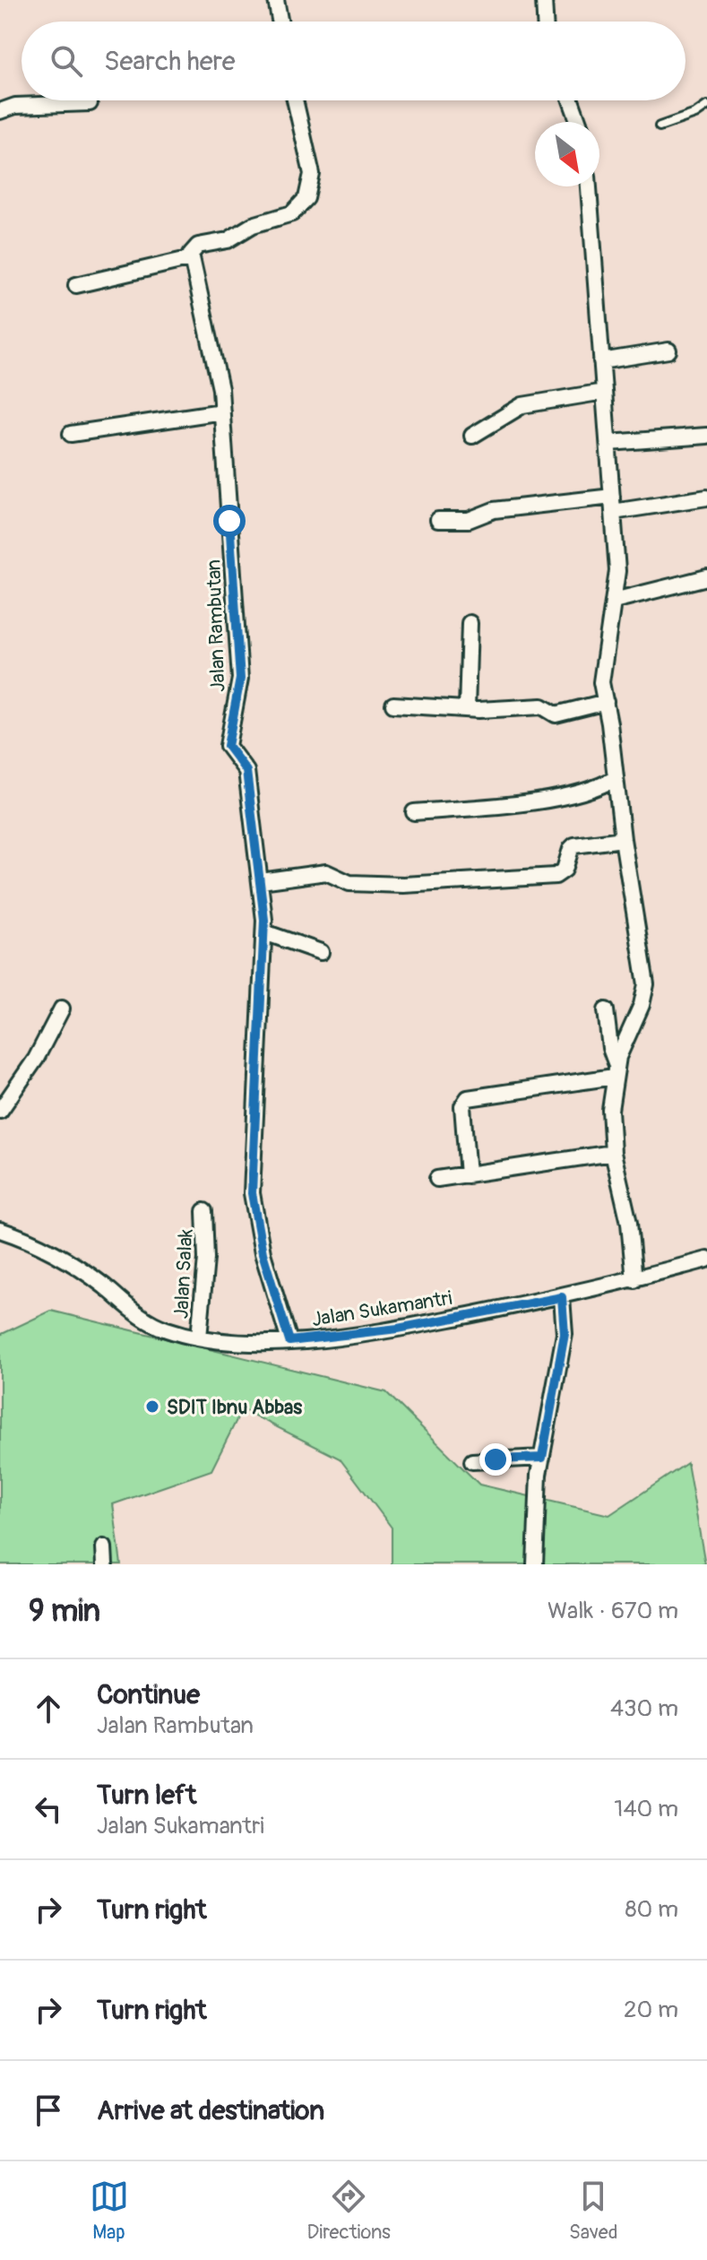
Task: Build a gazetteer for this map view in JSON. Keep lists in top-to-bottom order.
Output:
{
  "streets": {
    "street": ["Jalan Rambutan", "Jalan Salak", "Jalan Sukamantri"]
  },
  "crossings": [
    ["Jalan Rambutan", "Jalan Sukamantri"],
    ["Jalan Salak", "Jalan Sukamantri"]
  ],
  "places": ["SDIT Ibnu Abbas"],
  "north": "bottom right",
  "page": {
    "search": "Search here",
    "heading": ["9 min", "Walk · 670 m"],
    "list": [
      ["Continue", "Jalan Rambutan", "430 m"],
      ["Turn left", "Jalan Sukamantri", "140 m"],
      ["Turn right", "80 m"],
      ["Turn right", "20 m"],
      "Arrive at destination"
    ],
    "nav": ["Map", "Directions", "Saved"]
  }
}
